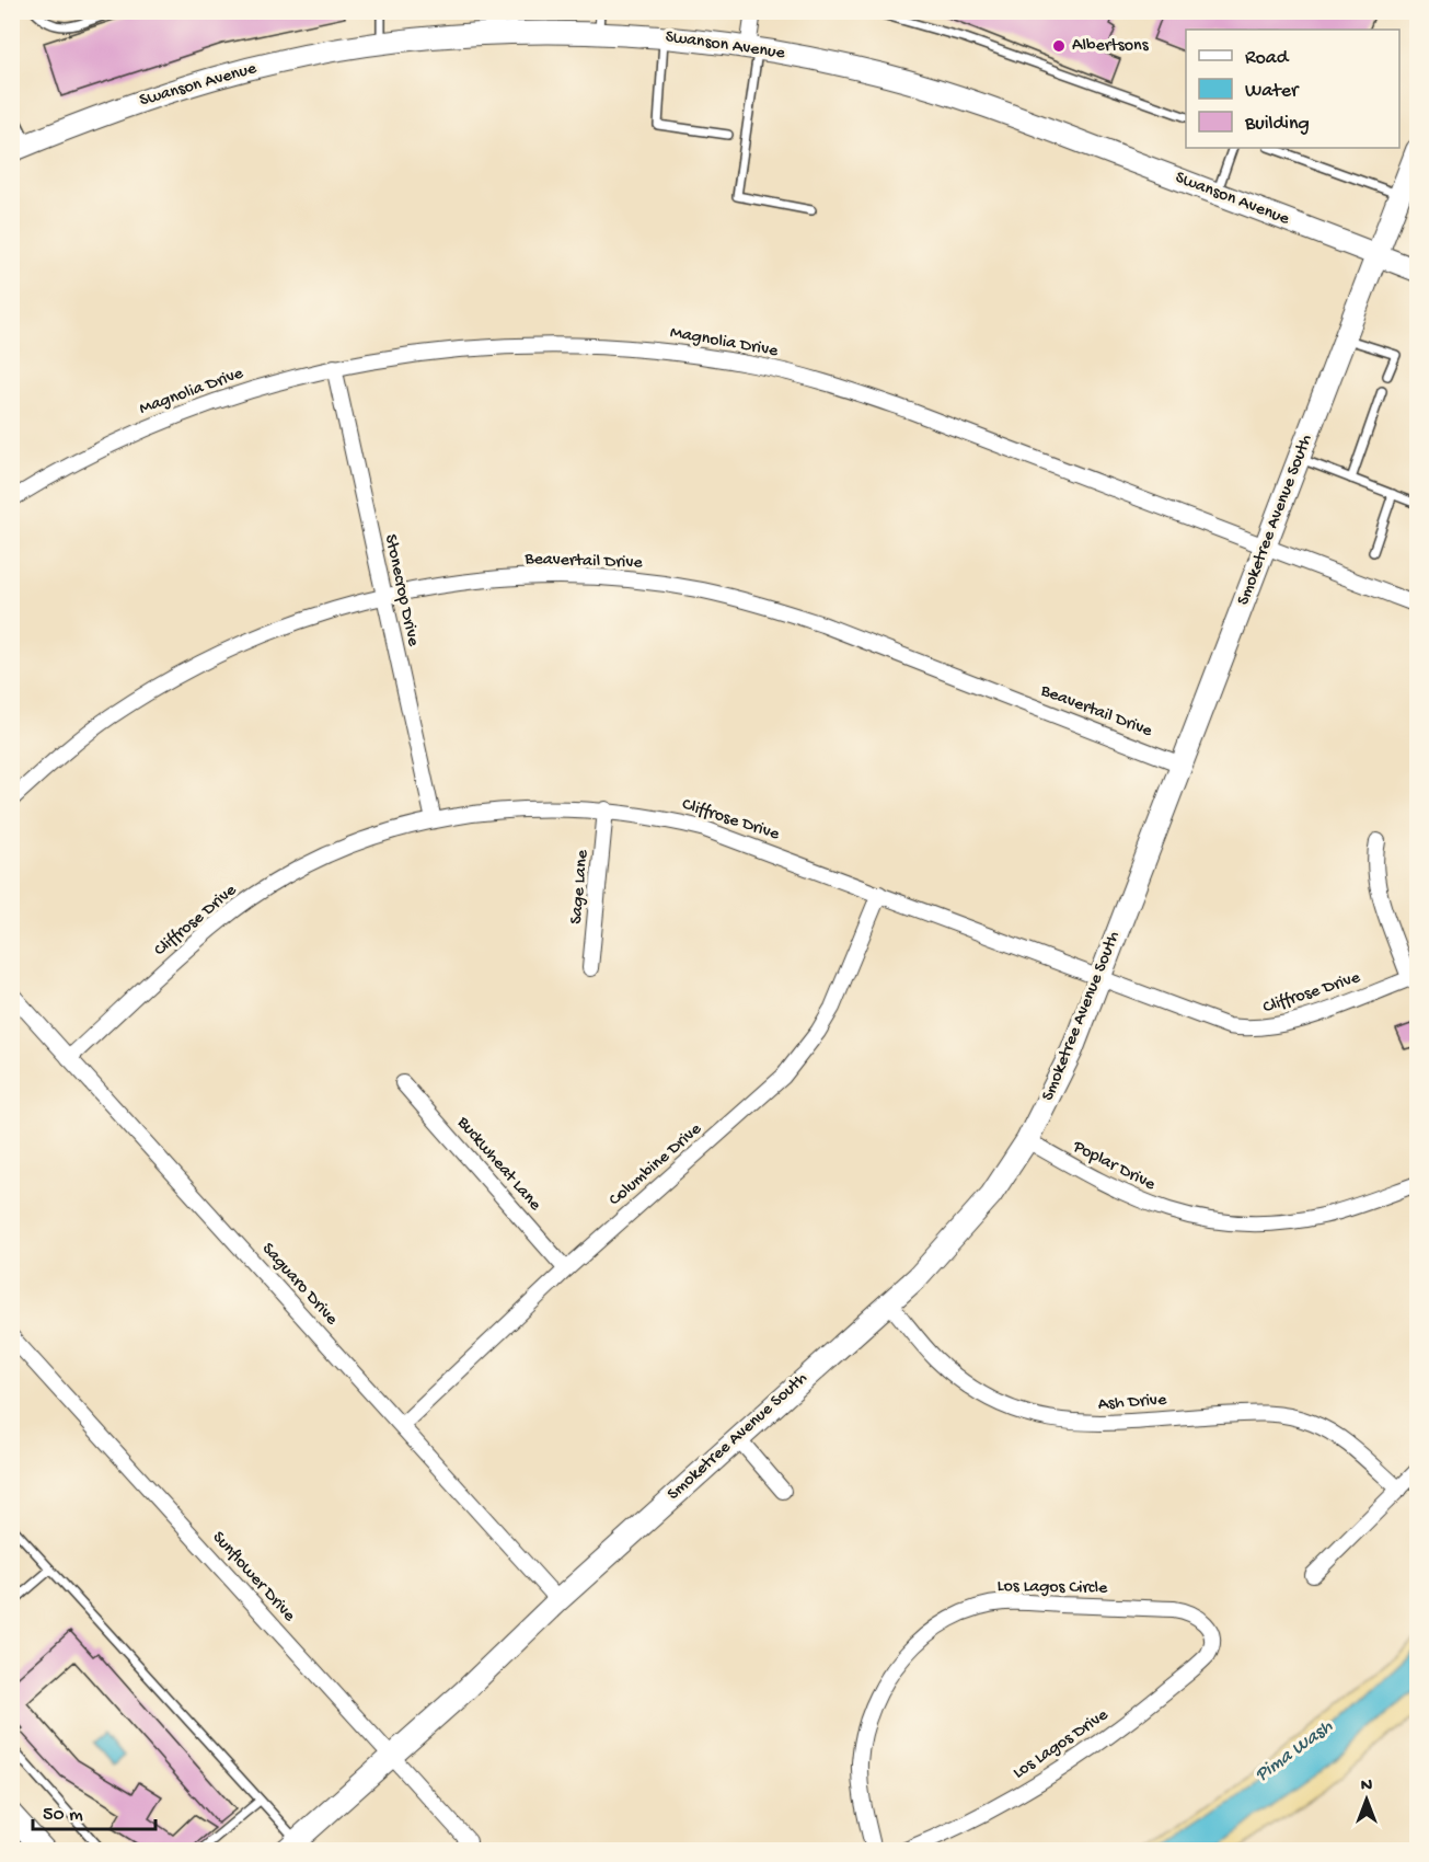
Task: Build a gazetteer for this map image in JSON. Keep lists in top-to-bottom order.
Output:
{
  "streets": {
    "street": [
      "Swanson Avenue",
      "Magnolia Drive",
      "Smoketree Avenue South",
      "Beavertail Drive",
      "Stonecrop Drive",
      "Cliffrose Drive",
      "Sage Lane",
      "Buckwheat Lane",
      "Columbine Drive",
      "Poplar Drive",
      "Saguaro Drive",
      "Ash Drive",
      "Sunflower Drive",
      "Los Lagos Circle",
      "Los Lagos Drive"
    ]
  },
  "crossings": [
    ["Swanson Avenue", "Smoketree Avenue South"],
    ["Magnolia Drive", "Smoketree Avenue South"],
    ["Magnolia Drive", "Stonecrop Drive"],
    ["Smoketree Avenue South", "Beavertail Drive"],
    ["Smoketree Avenue South", "Cliffrose Drive"],
    ["Smoketree Avenue South", "Poplar Drive"],
    ["Smoketree Avenue South", "Saguaro Drive"],
    ["Smoketree Avenue South", "Ash Drive"],
    ["Smoketree Avenue South", "Sunflower Drive"],
    ["Beavertail Drive", "Stonecrop Drive"],
    ["Stonecrop Drive", "Cliffrose Drive"],
    ["Cliffrose Drive", "Sage Lane"],
    ["Cliffrose Drive", "Columbine Drive"],
    ["Cliffrose Drive", "Saguaro Drive"],
    ["Buckwheat Lane", "Columbine Drive"],
    ["Columbine Drive", "Saguaro Drive"],
    ["Los Lagos Circle", "Los Lagos Drive"]
  ],
  "water": ["Pima Wash"],
  "places": ["Albertsons"],
  "legend": ["Road", "Water", "Building"],
  "scale_bar": "50 m",
  "north": "top"
}
